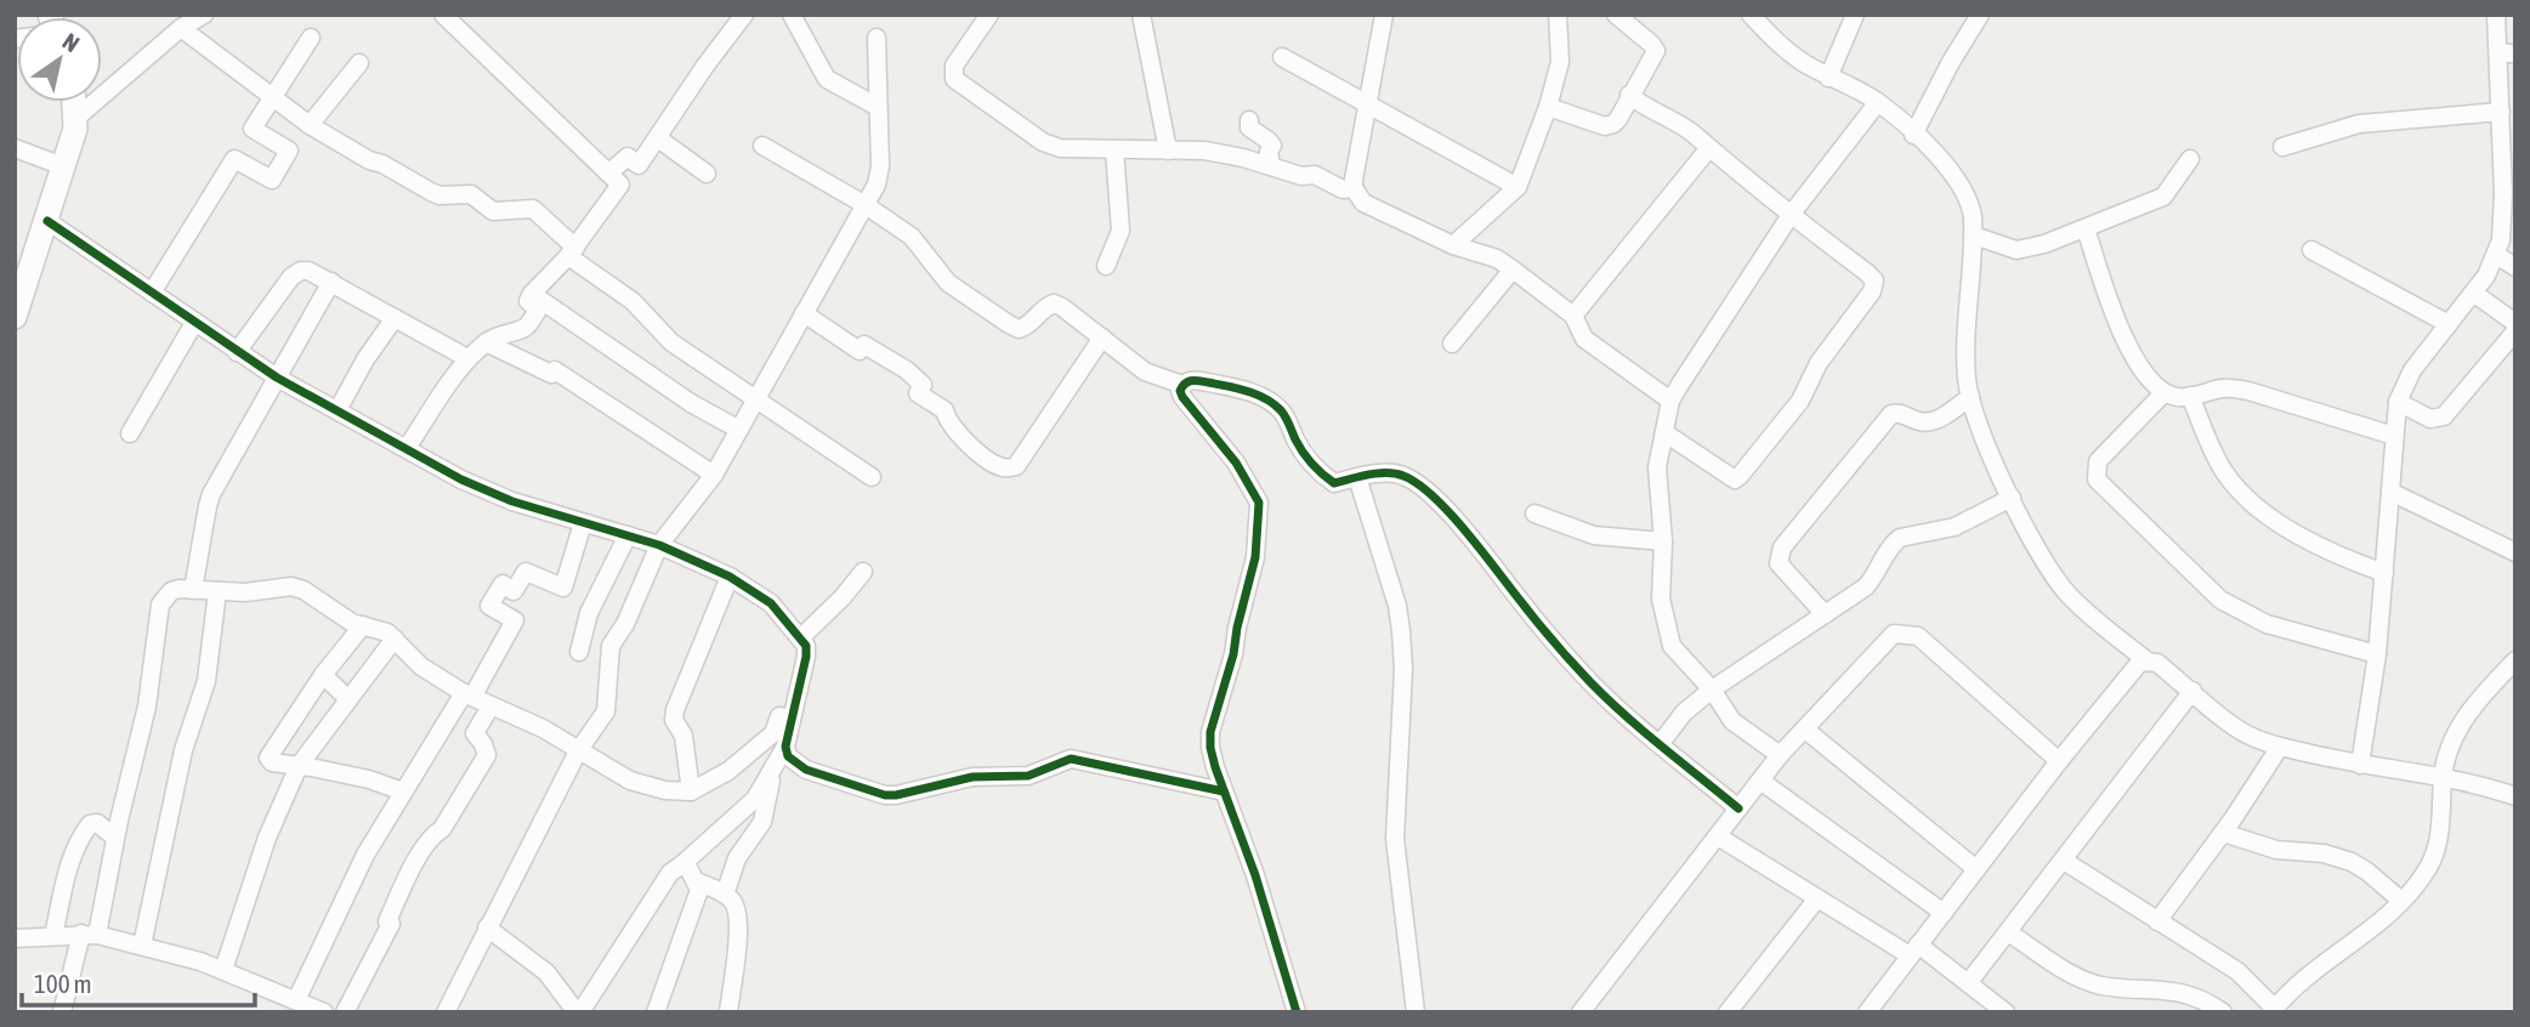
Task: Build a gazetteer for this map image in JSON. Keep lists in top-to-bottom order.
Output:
{
  "scale_bar": "100 m",
  "north": "top right"
}
